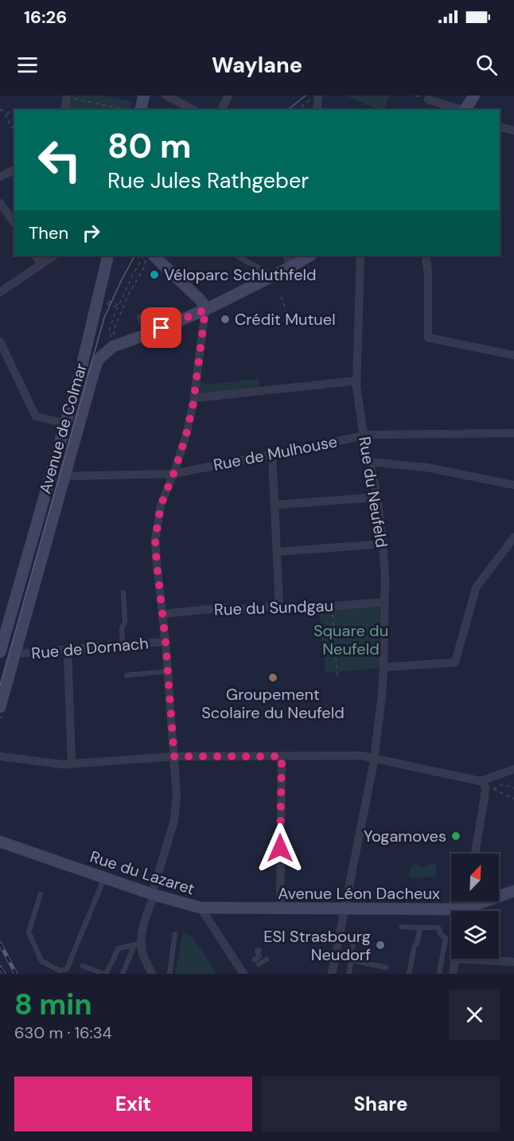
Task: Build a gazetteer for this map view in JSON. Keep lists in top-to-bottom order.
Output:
{
  "streets": {
    "street": [
      "Avenue de Colmar",
      "Rue de Mulhouse",
      "Rue du Neufeld",
      "Rue du Sundgau",
      "Rue de Dornach",
      "Rue du Lazaret",
      "Avenue Léon Dacheux"
    ]
  },
  "crossings": [
    ["Avenue de Colmar", "Rue de Mulhouse"],
    ["Avenue de Colmar", "Rue de Dornach"],
    ["Rue de Mulhouse", "Rue du Neufeld"],
    ["Rue du Neufeld", "Rue du Sundgau"],
    ["Rue du Neufeld", "Avenue Léon Dacheux"],
    ["Rue du Lazaret", "Avenue Léon Dacheux"]
  ],
  "parks": ["Square du Neufeld"],
  "places": [
    "Véloparc Schluthfeld",
    "Crédit Mutuel",
    "Groupement Scolaire du Neufeld",
    "Yogamoves",
    "ESI Strasbourg Neudorf"
  ],
  "north": "top right",
  "page": {
    "status": "16:26",
    "header": "Waylane",
    "turn": ["80 m", "Rue Jules Rathgeber"],
    "then": "Then",
    "heading": ["8 min", "630 m · 16:34"],
    "buttons": ["Exit", "Share"]
  }
}
